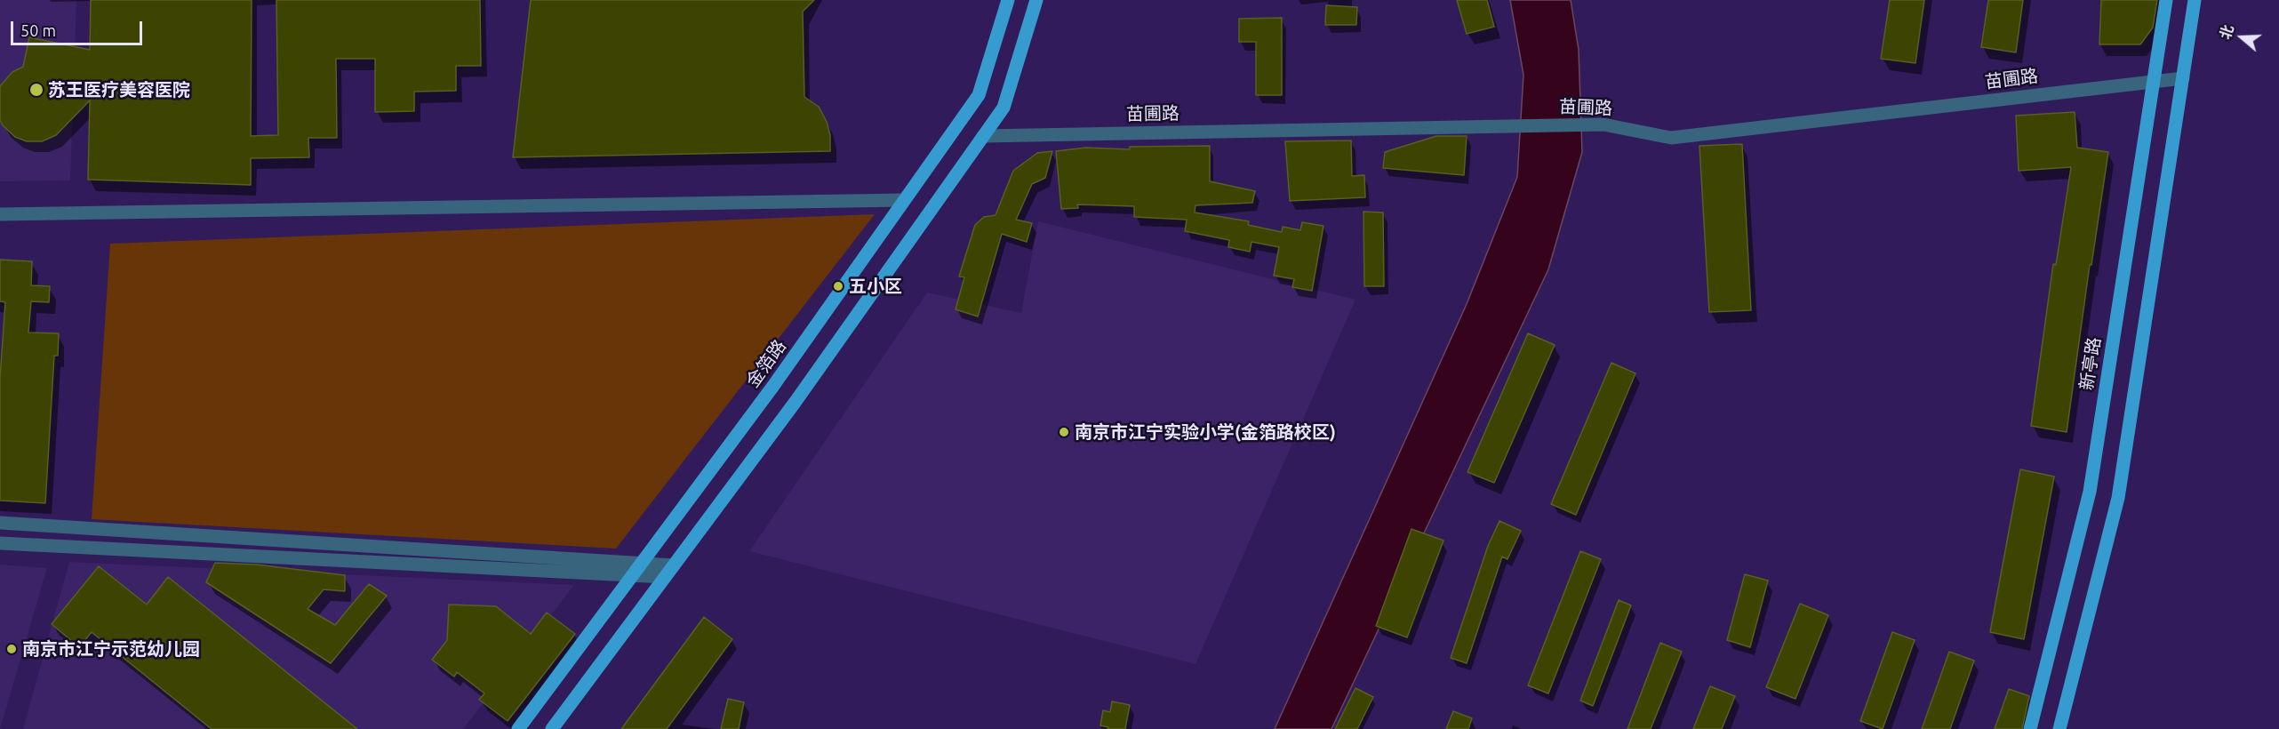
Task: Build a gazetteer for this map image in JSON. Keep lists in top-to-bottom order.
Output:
{
  "streets": {
    "main road": ["金箔路", "新亭路"],
    "street": ["苗圃路"]
  },
  "crossings": [
    ["苗圃路", "新亭路"]
  ],
  "places": [
    "苏王医疗美容医院",
    "五小区",
    "南京市江宁实验小学(金箔路校区)",
    "南京市江宁示范幼儿园"
  ],
  "scale_bar": "50 m",
  "north": "left"
}
